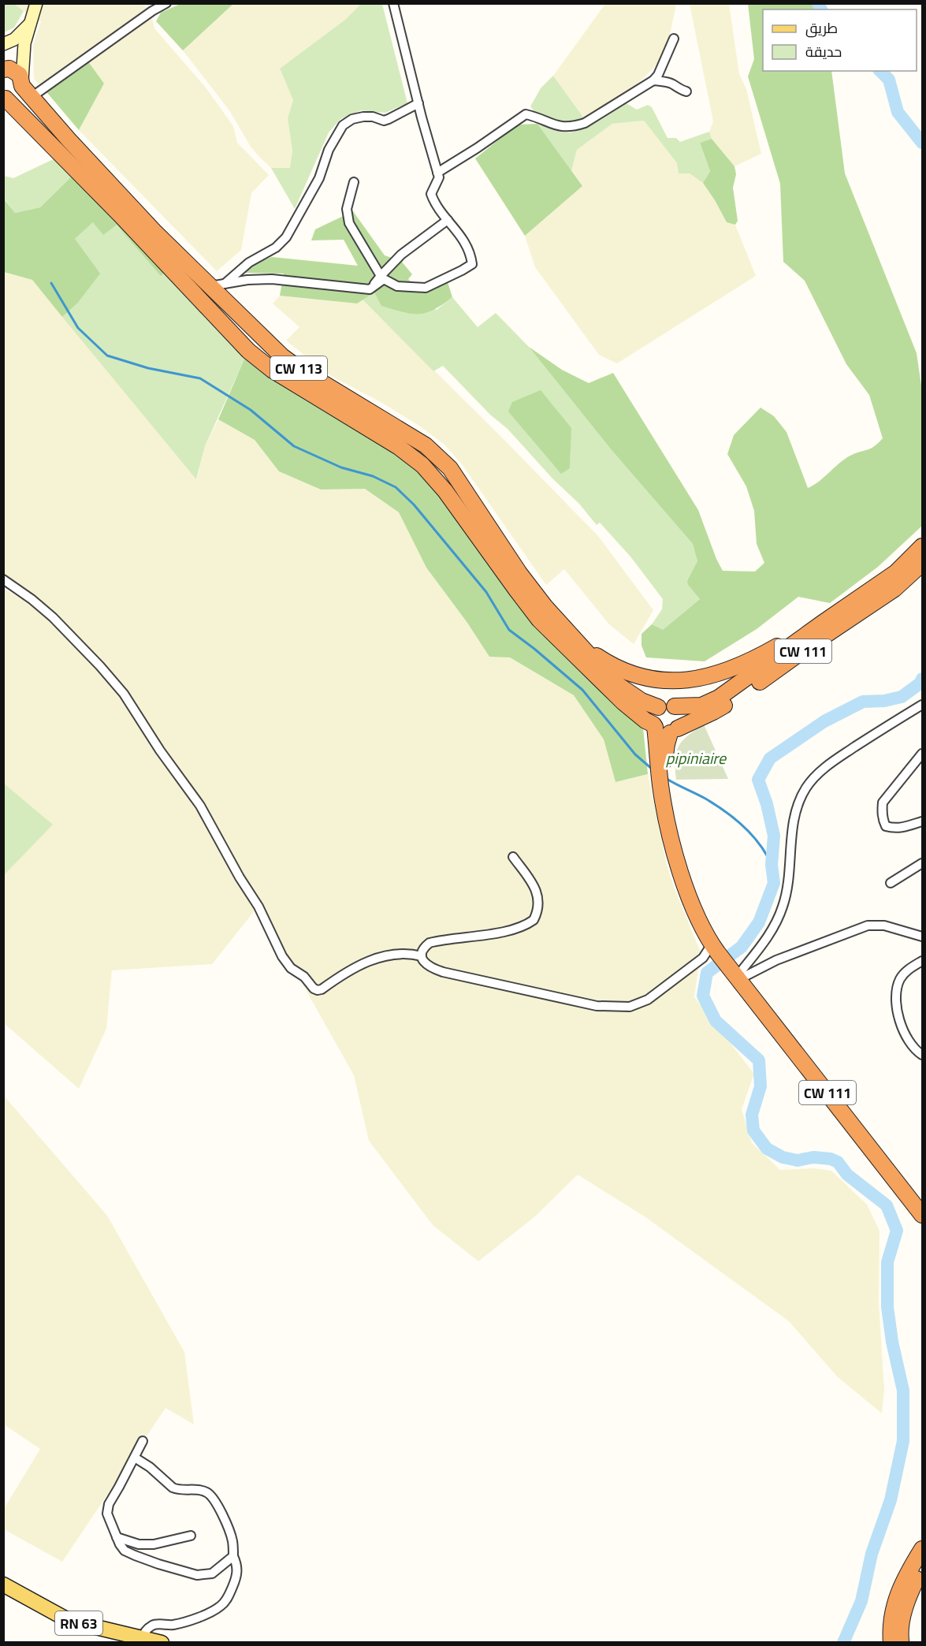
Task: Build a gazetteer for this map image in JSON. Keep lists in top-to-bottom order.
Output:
{
  "streets": {
    "highway": ["CW 113", "CW 111"],
    "main road": ["RN 63"]
  },
  "parks": ["pipiniaire"],
  "legend": ["طريق", "حديقة"]
}
